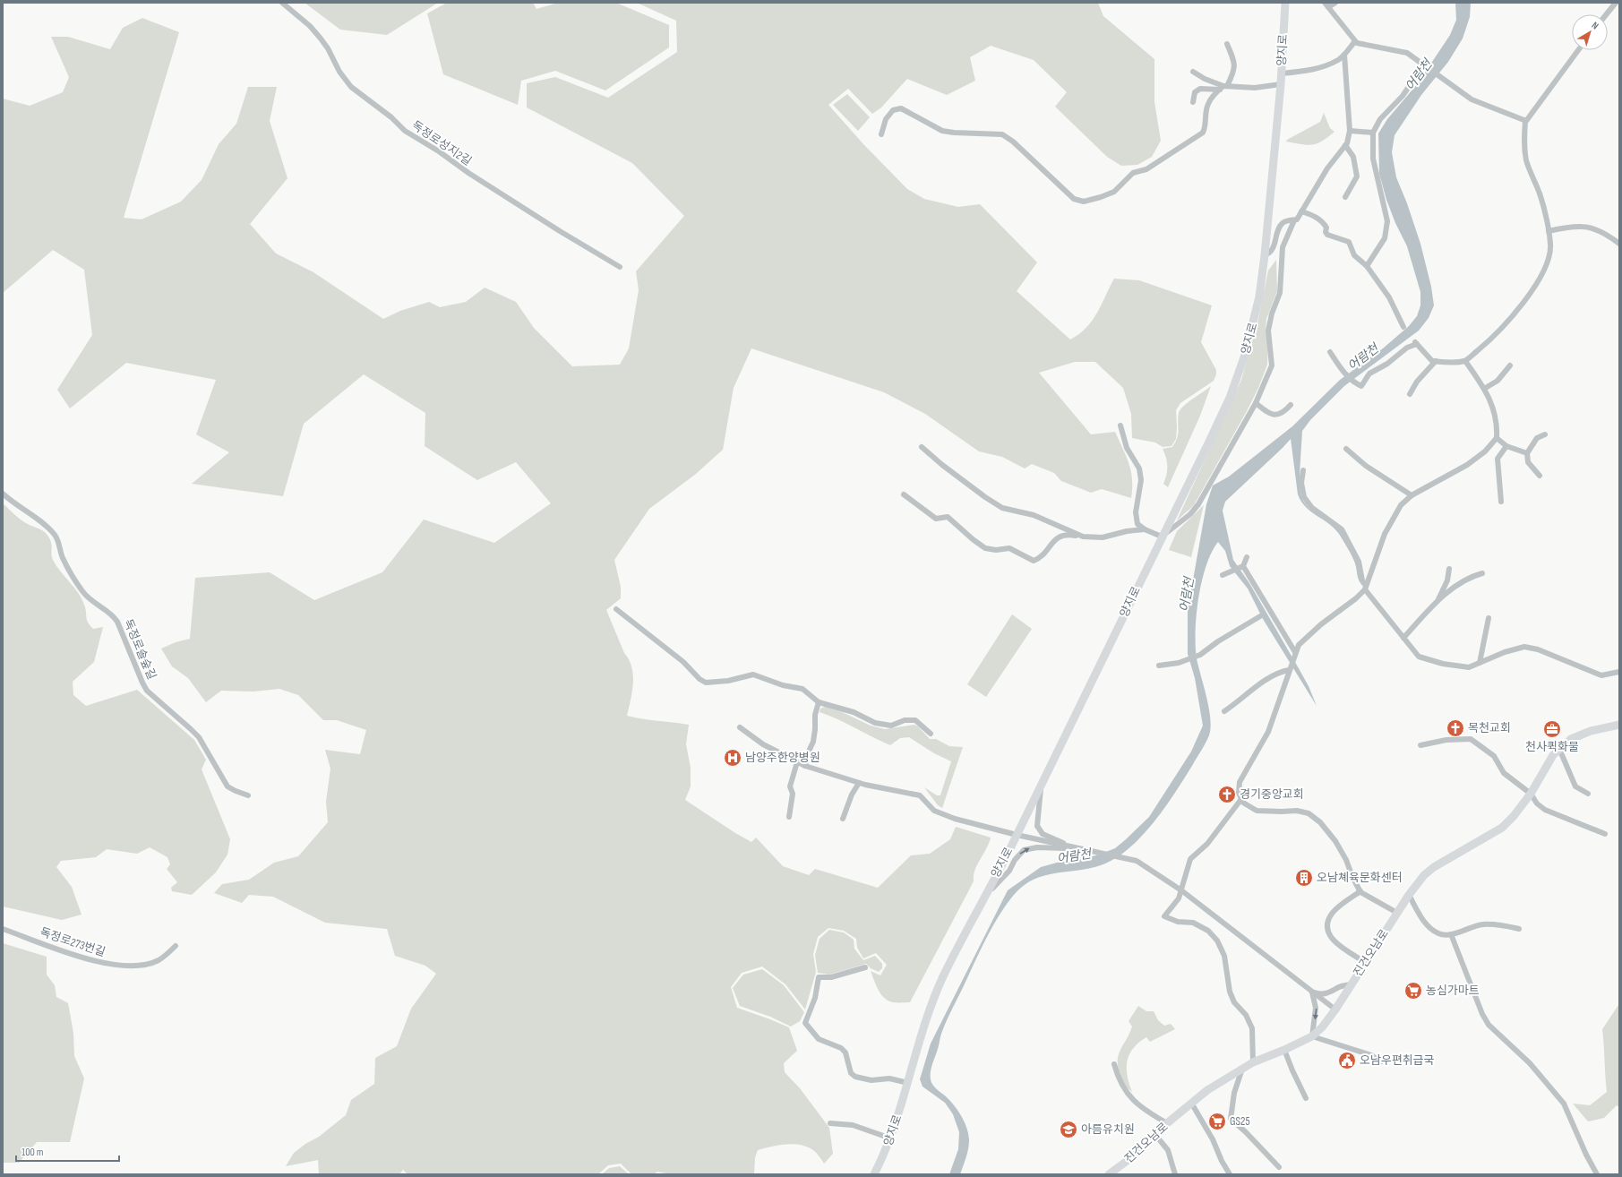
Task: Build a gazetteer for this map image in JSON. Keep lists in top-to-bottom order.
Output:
{
  "streets": {
    "street": [
      "양지로",
      "독정로성지2길",
      "독정로솔숲길",
      "독정로273번길",
      "진건오남로"
    ]
  },
  "water": ["어람천"],
  "places": {
    "church": ["목천교회", "경기중앙교회"],
    "office": ["천사퀵화물"],
    "hospital": ["남양주한양병원"],
    "building": ["오남쳬육문화센터"],
    "supermarket": ["농심가마트", "GS25"],
    "public building": ["오남우편취급국"],
    "school or university": ["아름유치원"]
  },
  "scale_bar": "100 m",
  "north": "top right"
}
